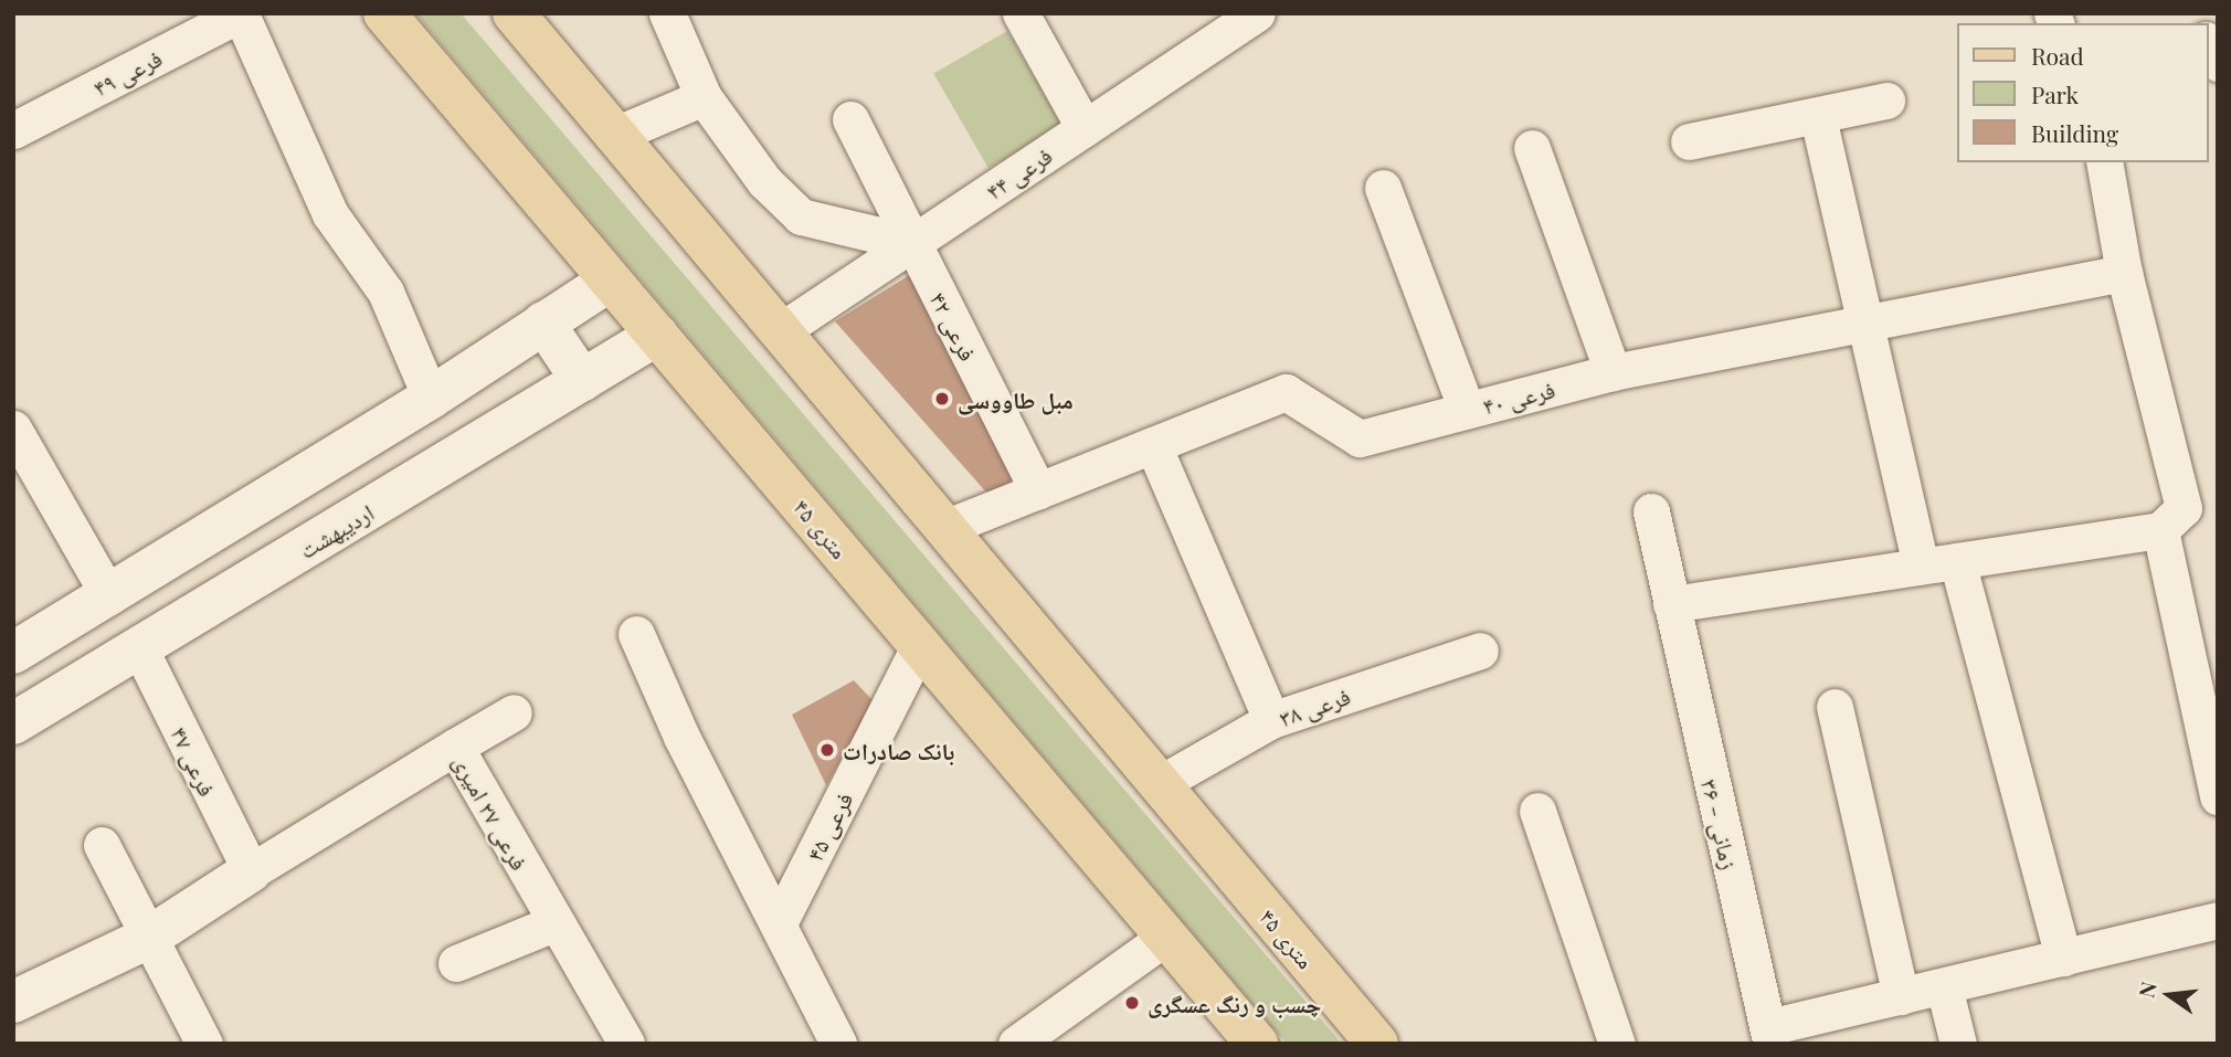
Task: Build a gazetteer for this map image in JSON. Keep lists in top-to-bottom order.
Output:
{
  "streets": {
    "main road": ["۴۵ متری", "اردیبهشت"],
    "street": [
      "فرعی ۴۹",
      "فرعی ۴۴",
      "فرعی ۴۲",
      "فرعی ۴۰",
      "فرعی ۳۸",
      "فرعی ۴۷",
      "فرعی ۲۷ امیری",
      "۳۶ - زمانی",
      "فرعی ۴۵"
    ]
  },
  "crossings": [
    ["فرعی ۴۴", "فرعی ۴۲"],
    ["فرعی ۴۴", "۴۵ متری"],
    ["فرعی ۴۲", "فرعی ۴۰"],
    ["فرعی ۴۰", "۴۵ متری"],
    ["۴۵ متری", "اردیبهشت"],
    ["۴۵ متری", "فرعی ۳۸"],
    ["۴۵ متری", "فرعی ۴۵"],
    ["اردیبهشت", "فرعی ۴۷"],
    ["فرعی ۴۷", "فرعی ۲۷ امیری"]
  ],
  "places": ["مبل طاووسی", "بانک صادرات", "چسب و رنگ عسگری"],
  "legend": ["Road", "Park", "Building"],
  "north": "left"
}
